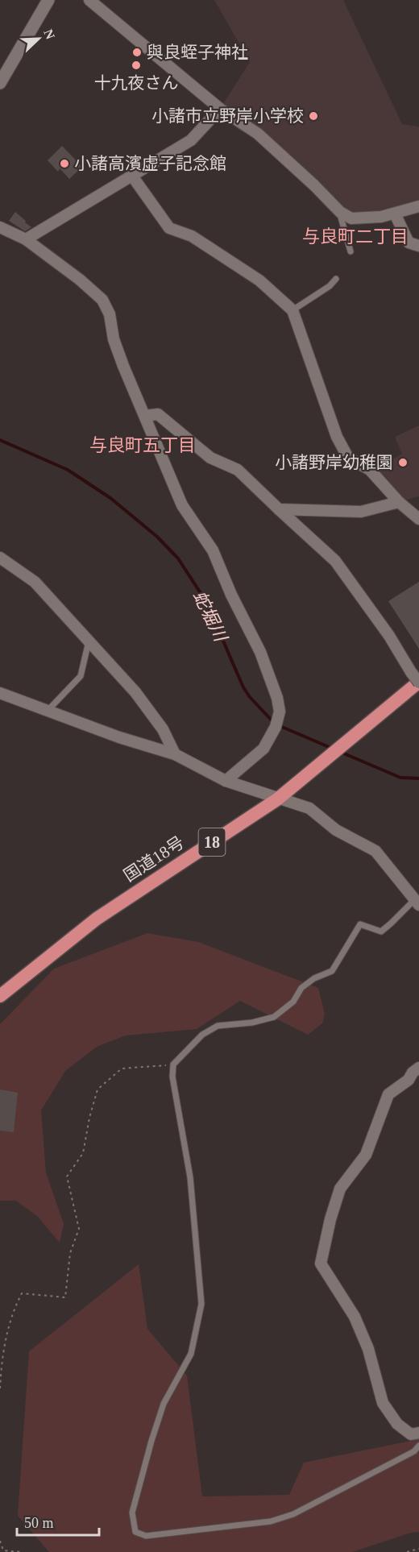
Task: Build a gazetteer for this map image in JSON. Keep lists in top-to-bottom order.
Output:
{
  "streets": {
    "highway": ["18", "国道18号"]
  },
  "districts": ["与良町二丁目", "与良町五丁目"],
  "water": ["蛇堀川"],
  "places": [
    "與良蛭子神社",
    "十九夜さん",
    "小諸市立野岸小学校",
    "小諸高濱虚子記念館",
    "小諸野岸幼稚園"
  ],
  "scale_bar": "50 m",
  "north": "top right"
}
